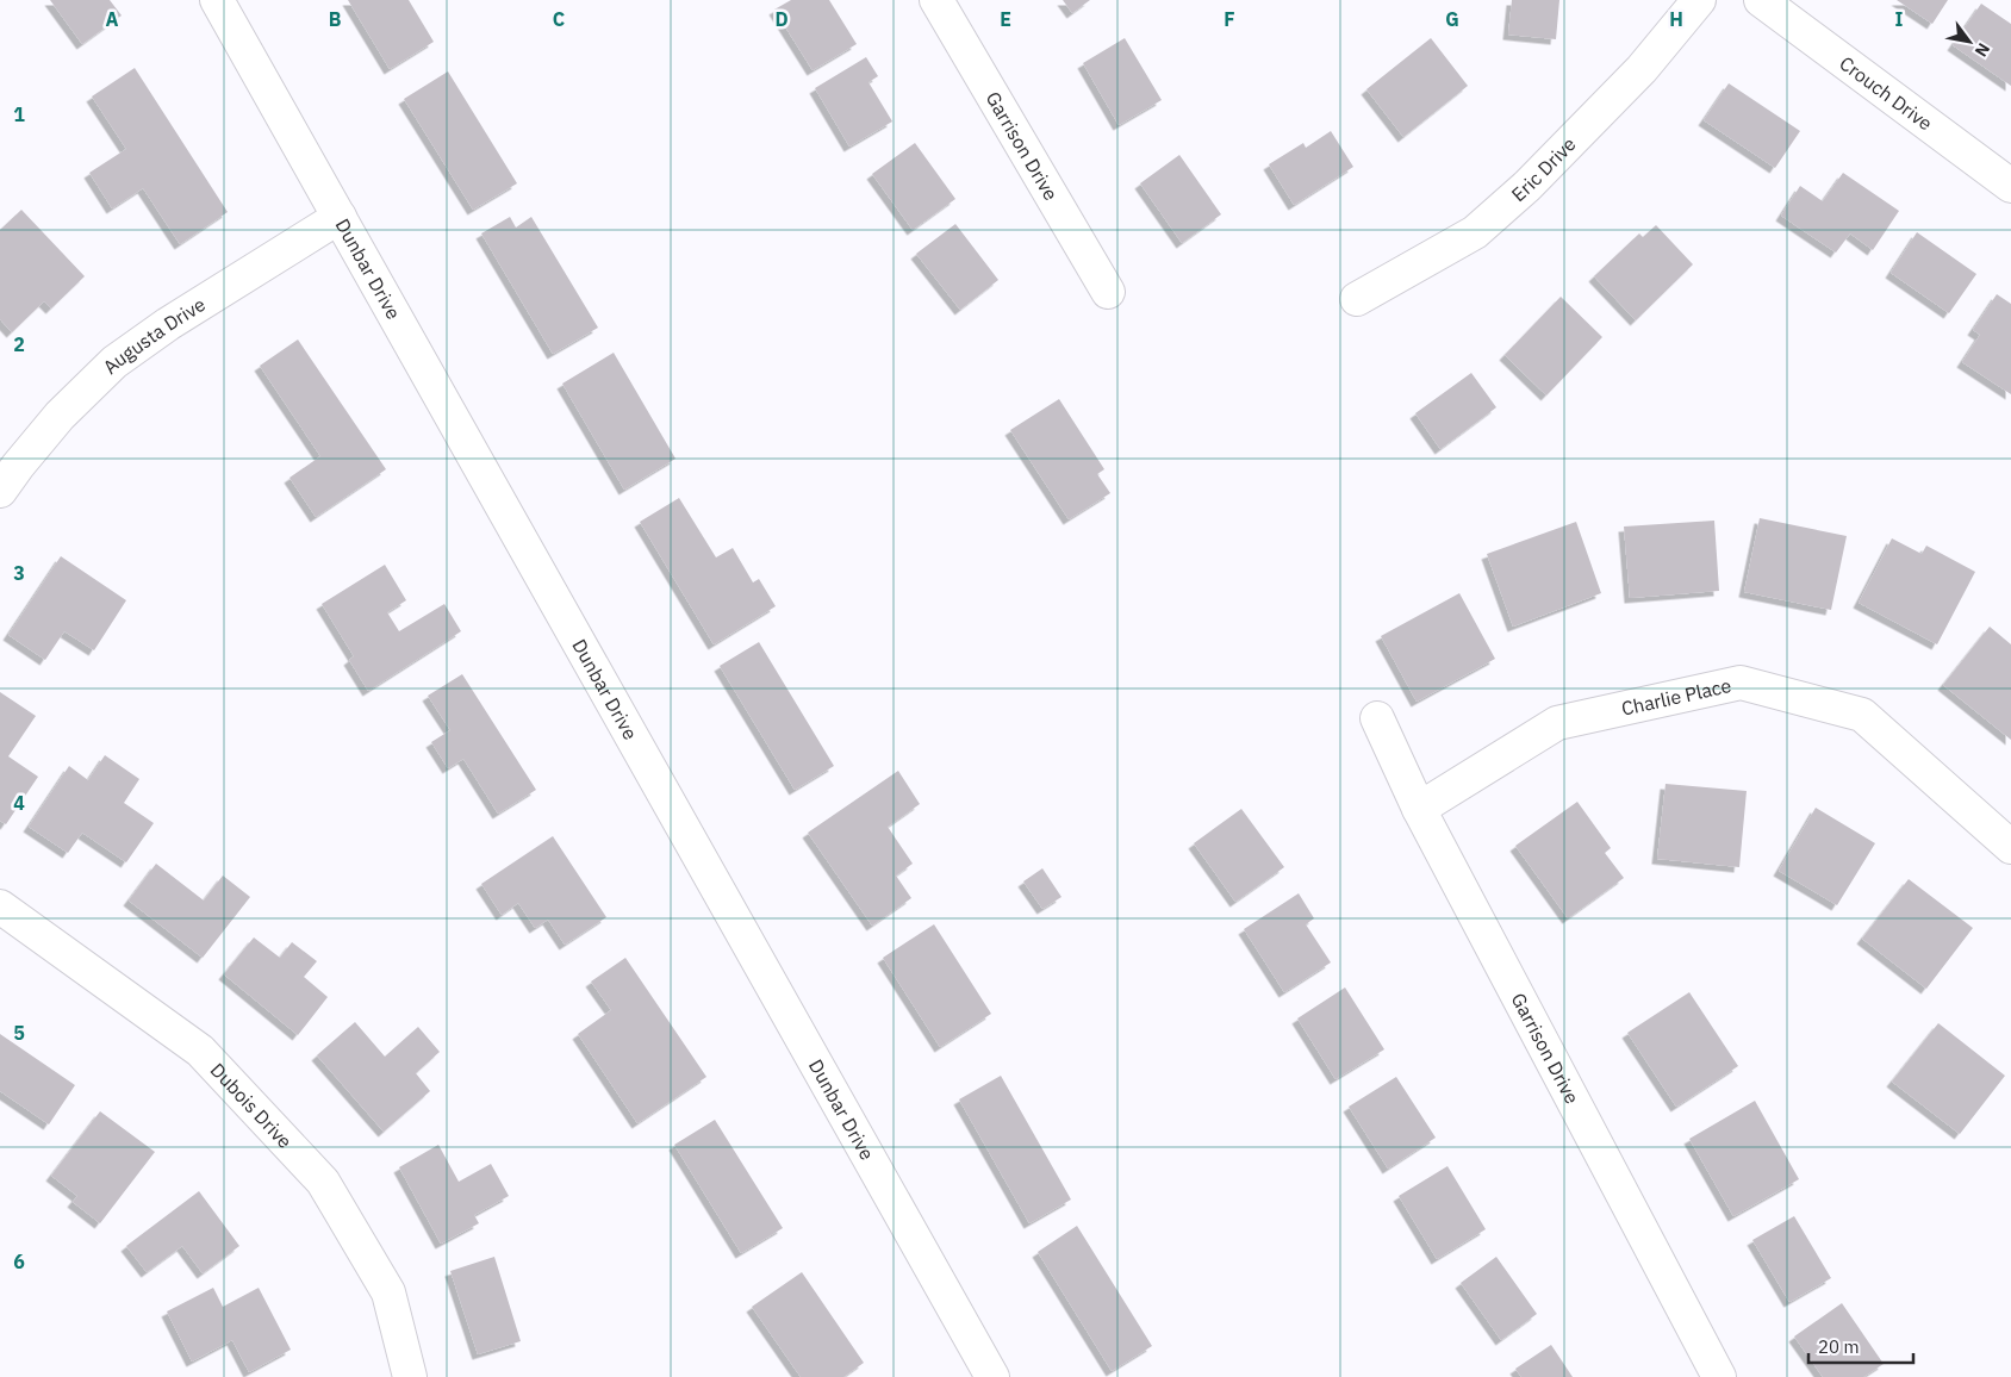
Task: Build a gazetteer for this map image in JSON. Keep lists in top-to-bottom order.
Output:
{
  "streets": {
    "street": [
      "Crouch Drive",
      "Garrison Drive",
      "Eric Drive",
      "Dunbar Drive",
      "Augusta Drive",
      "Charlie Place",
      "Dubois Drive"
    ]
  },
  "crossings": [
    ["Garrison Drive", "Charlie Place"],
    ["Dunbar Drive", "Augusta Drive"]
  ],
  "scale_bar": "20 m",
  "north": "bottom right",
  "grid": {
    "columns": [
      "A",
      "B",
      "C",
      "D",
      "E",
      "F",
      "G",
      "H",
      "I"
    ],
    "rows": [
      "1",
      "2",
      "3",
      "4",
      "5",
      "6"
    ]
  }
}
